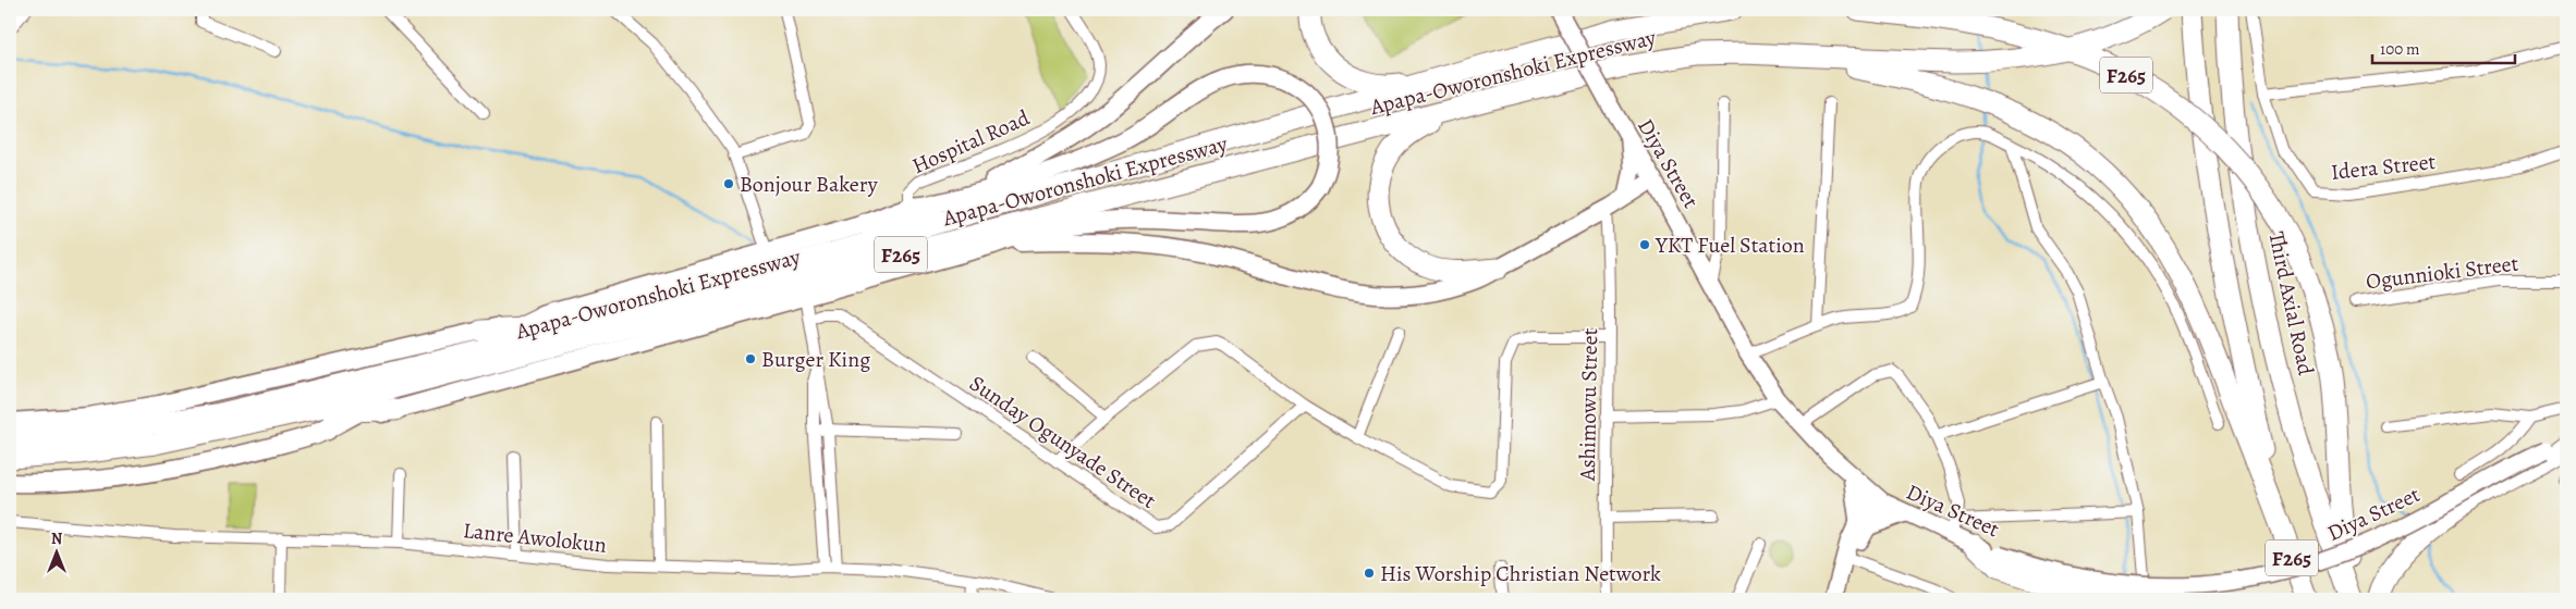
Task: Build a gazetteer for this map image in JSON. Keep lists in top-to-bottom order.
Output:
{
  "streets": {
    "highway": ["Apapa-Oworonshoki Expressway", "F265", "Third Axial Road"],
    "main road": ["Diya Street"],
    "street": [
      "Hospital Road",
      "Idera Street",
      "Ogunnioki Street",
      "Ashimowu Street",
      "Sunday Ogunyade Street",
      "Lanre Awolokun"
    ]
  },
  "crossings": [
    ["Apapa-Oworonshoki Expressway", "F265"]
  ],
  "places": [
    "Bonjour Bakery",
    "YKT Fuel Station",
    "Burger King",
    "His Worship Christian Network"
  ],
  "scale_bar": "100 m",
  "north": "top"
}
